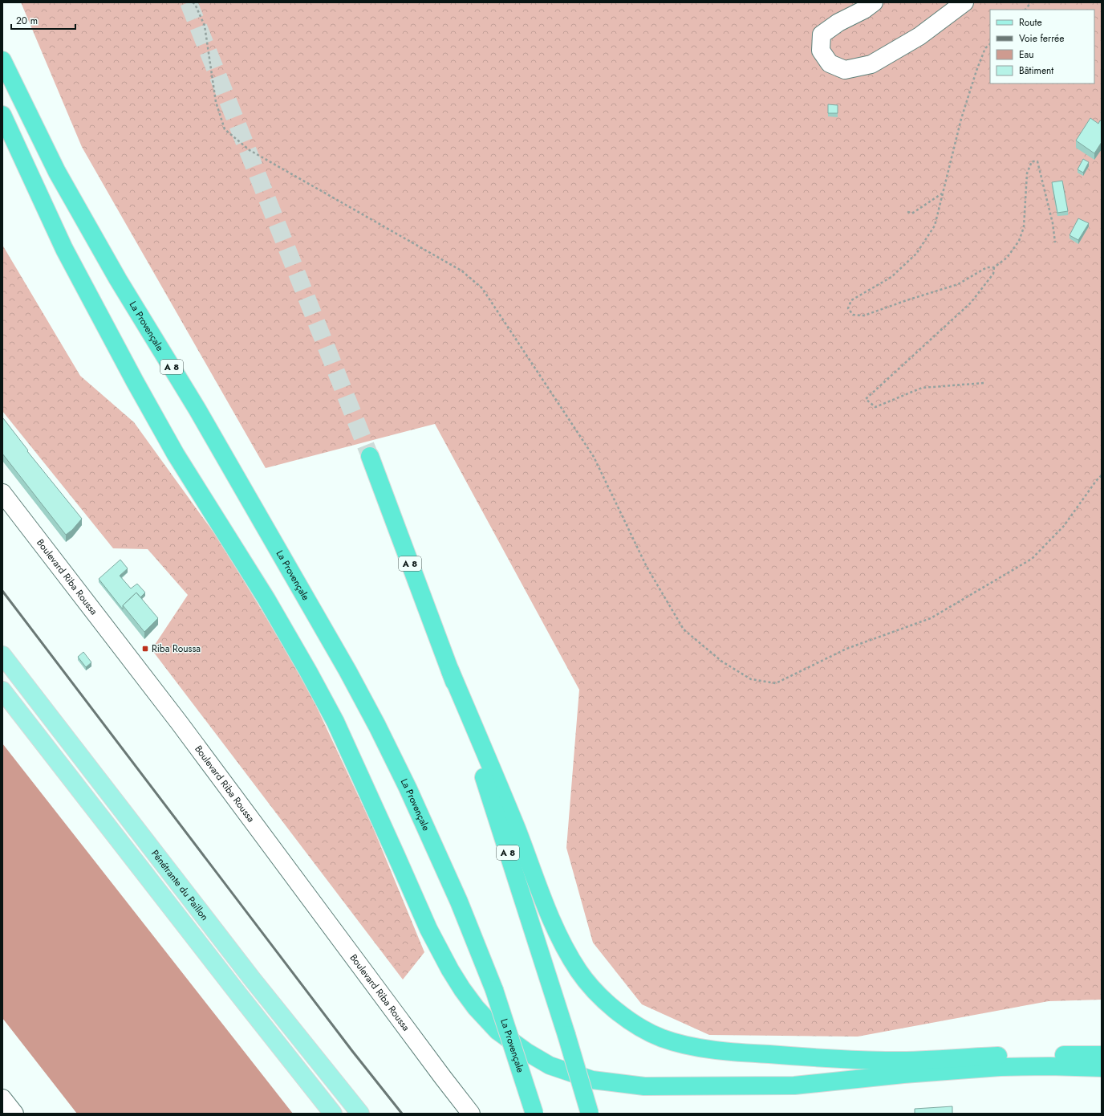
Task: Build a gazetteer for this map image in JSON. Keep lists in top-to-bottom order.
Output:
{
  "streets": {
    "highway": ["La Provençale", "A 8"],
    "main road": ["Pénétrante du Paillon"],
    "street": ["Boulevard Riba Roussa"]
  },
  "places": {
    "transit": ["Riba Roussa"]
  },
  "legend": [
    "Route",
    "Voie ferrée",
    "Eau",
    "Bâtiment"
  ],
  "scale_bar": "20 m"
}
